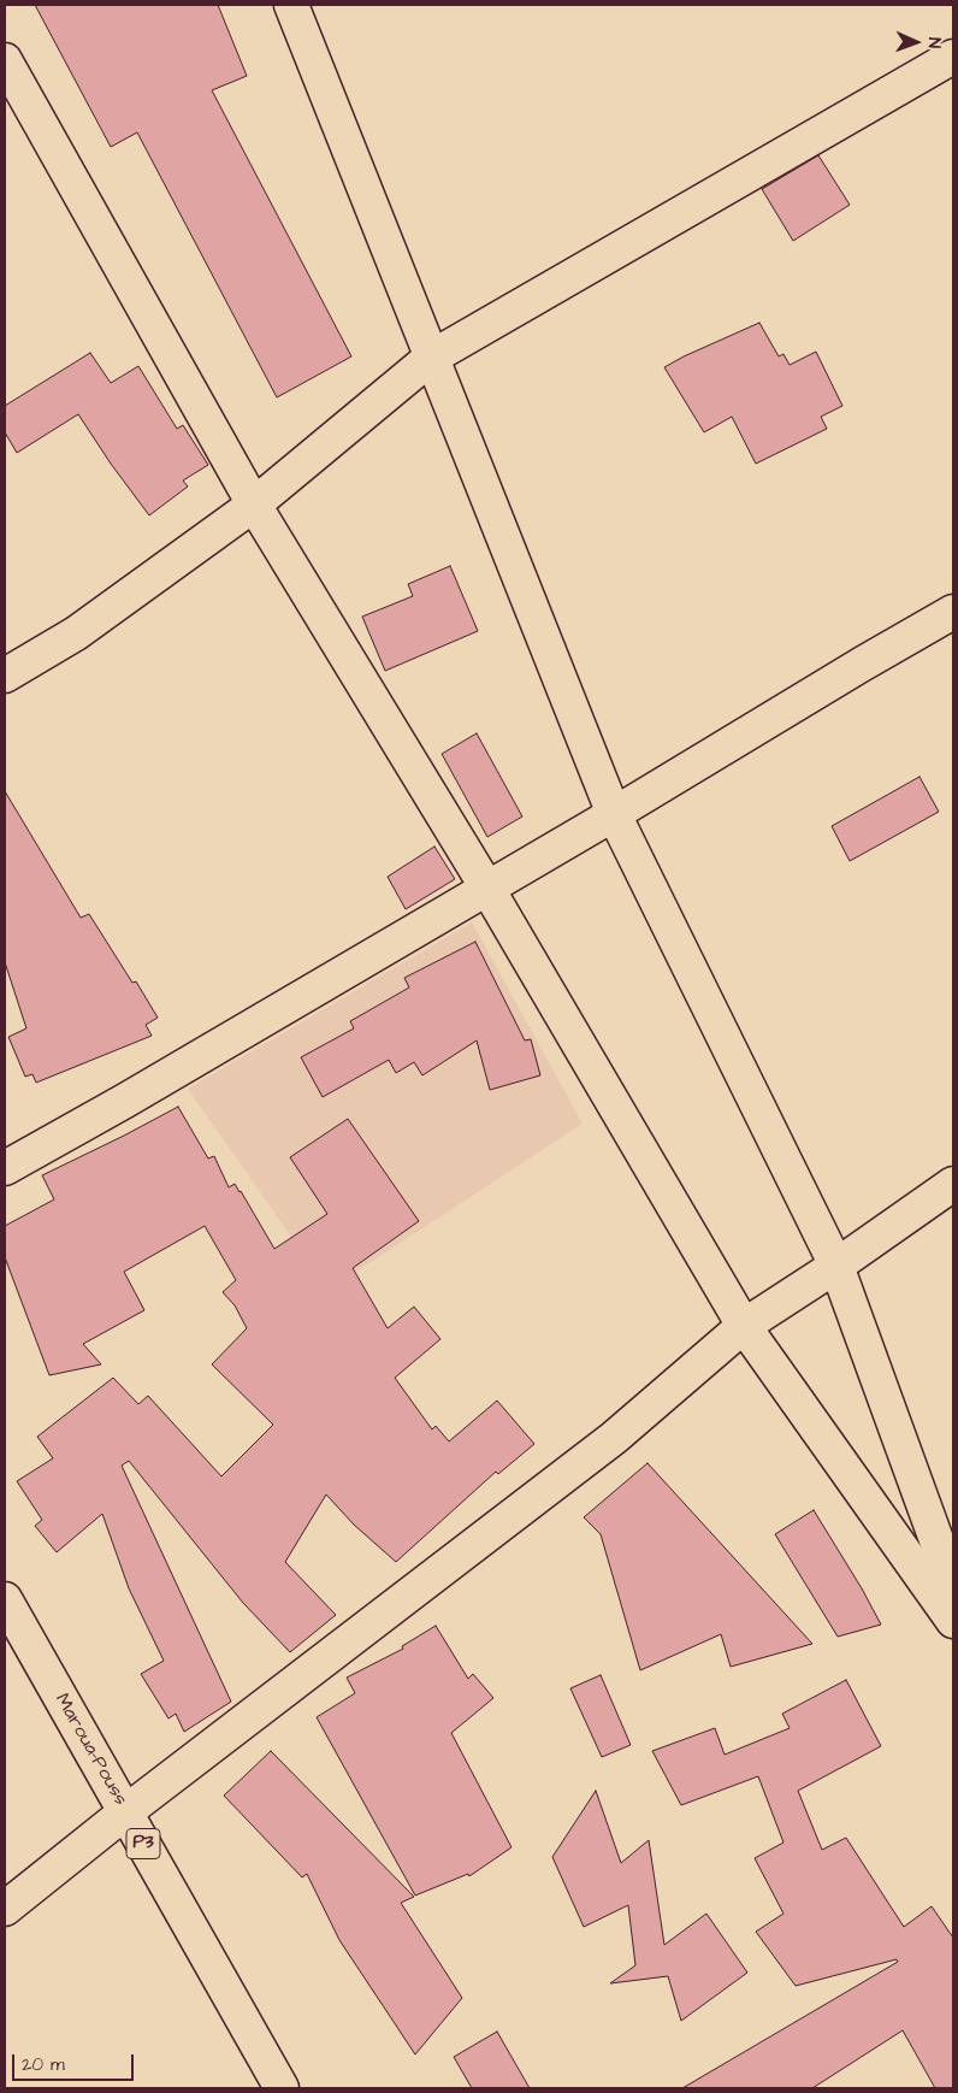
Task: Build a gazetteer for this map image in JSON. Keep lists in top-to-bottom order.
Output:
{
  "streets": {
    "street": ["Maroua-Pouss", "P3"]
  },
  "scale_bar": "20 m",
  "north": "right"
}
